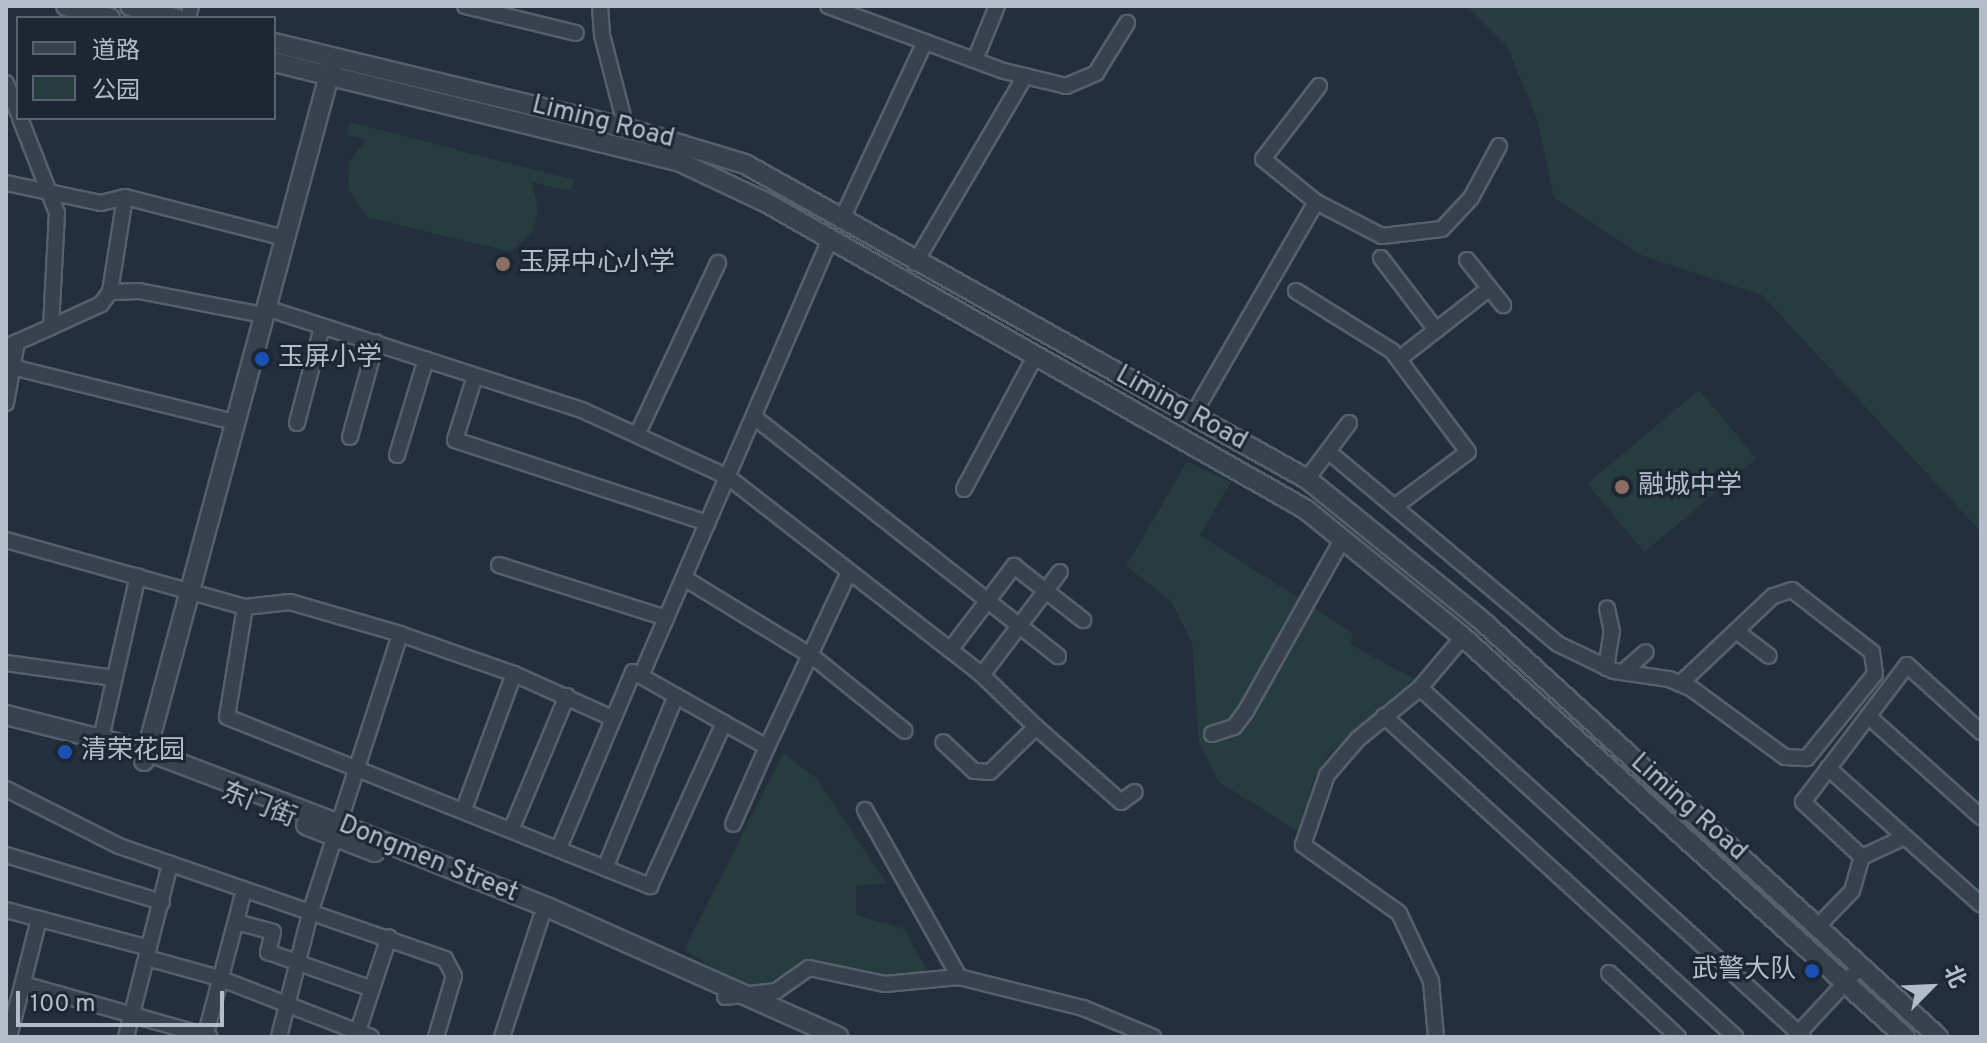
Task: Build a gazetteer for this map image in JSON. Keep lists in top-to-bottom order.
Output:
{
  "streets": {
    "street": ["Liming Road", "东门街", "Dongmen Street"]
  },
  "crossings": [
    ["东门街", "Dongmen Street"]
  ],
  "places": [
    "玉屏中心小学",
    "玉屏小学",
    "融城中学",
    "清荣花园",
    "武警大队"
  ],
  "legend": ["道路", "公园"],
  "scale_bar": "100 m",
  "north": "top right"
}
